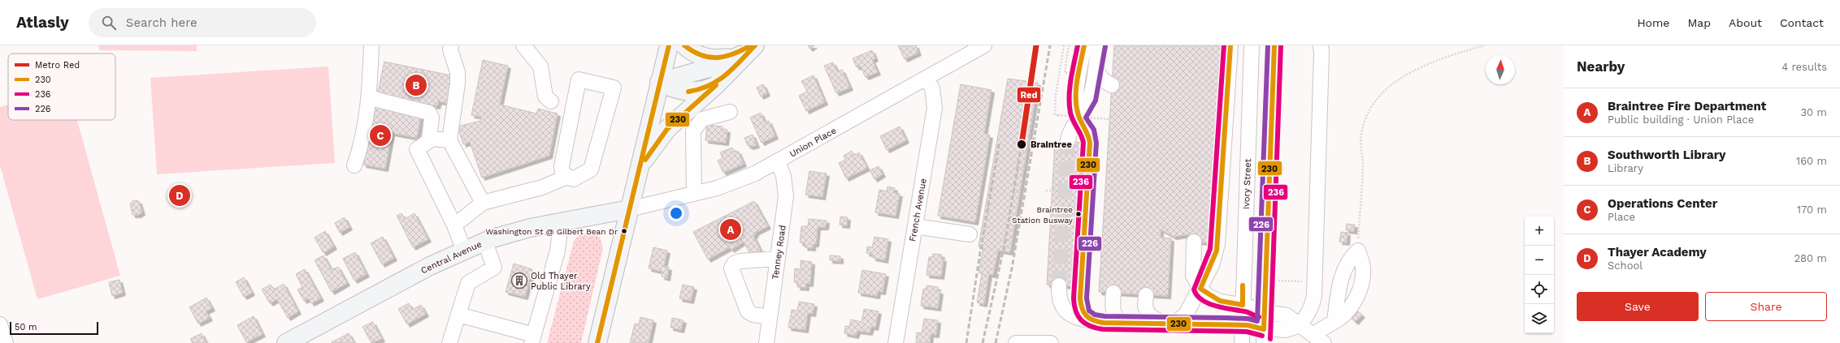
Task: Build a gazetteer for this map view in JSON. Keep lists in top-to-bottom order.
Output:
{
  "streets": {
    "main road": ["Central Avenue"],
    "street": [
      "Union Place",
      "Ivory Street",
      "French Avenue",
      "Tenney Road"
    ]
  },
  "crossings": [
    ["Union Place", "French Avenue"],
    ["Union Place", "Tenney Road"],
    ["Union Place", "Central Avenue"]
  ],
  "places": {
    "other": ["Braintree", "Braintree Station Busway", "Washington St @ Gilbert Bean Dr"],
    "building": ["Old Thayer Public Library"]
  },
  "lines": [
    "metro line Red",
    "transit line 230",
    "transit line 236",
    "transit line 226"
  ],
  "legend": [
    "Metro Red",
    "230",
    "236",
    "226"
  ],
  "scale_bar": "50 m",
  "north": "top",
  "page": {
    "header": "Atlasly",
    "search": "Search here",
    "nav": [
      "Home",
      "Map",
      "About",
      "Contact"
    ],
    "heading": ["Nearby", "4 results"],
    "pins": [
      "B",
      "C",
      "D",
      "A"
    ],
    "list": [
      {
        "mark": "A",
        "name": "Braintree Fire Department",
        "note": "Public building · Union Place",
        "value": "30 m"
      },
      {
        "mark": "B",
        "name": "Southworth Library",
        "note": "Library",
        "value": "160 m"
      },
      {
        "mark": "C",
        "name": "Operations Center",
        "note": "Place",
        "value": "170 m"
      },
      {
        "mark": "D",
        "name": "Thayer Academy",
        "note": "School",
        "value": "280 m"
      }
    ],
    "map_buttons": ["+", "−"],
    "buttons": ["Save", "Share"],
    "scale": "50 m"
  }
}
